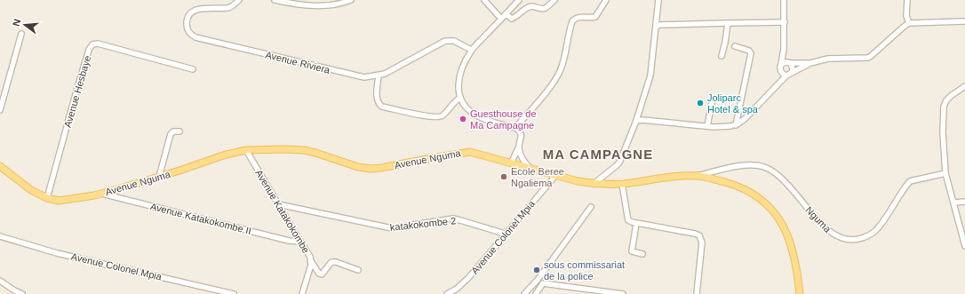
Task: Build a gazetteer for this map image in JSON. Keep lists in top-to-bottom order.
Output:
{
  "streets": {
    "main road": ["Avenue Nguma"],
    "street": [
      "Avenue Riviera",
      "Avenue Hesbaye",
      "Avenue Katakokombe",
      "Avenue Katakokombe II",
      "Nguma",
      "katakokombe 2",
      "Avenue Colonel Mpia"
    ]
  },
  "crossings": [
    ["Avenue Hesbaye", "Avenue Nguma"],
    ["Avenue Nguma", "Avenue Katakokombe"],
    ["Avenue Nguma", "Avenue Katakokombe II"],
    ["Avenue Nguma", "Nguma"],
    ["Avenue Nguma", "Avenue Colonel Mpia"],
    ["Avenue Katakokombe", "Avenue Katakokombe II"],
    ["Avenue Katakokombe", "katakokombe 2"],
    ["katakokombe 2", "Avenue Colonel Mpia"]
  ],
  "districts": ["MA CAMPAGNE"],
  "places": [
    "Joliparc Hotel & spa",
    "Guesthouse de Ma Campagne",
    "Ecole Beree Ngaliema",
    "sous commissariat de la police"
  ],
  "north": "left"
}
